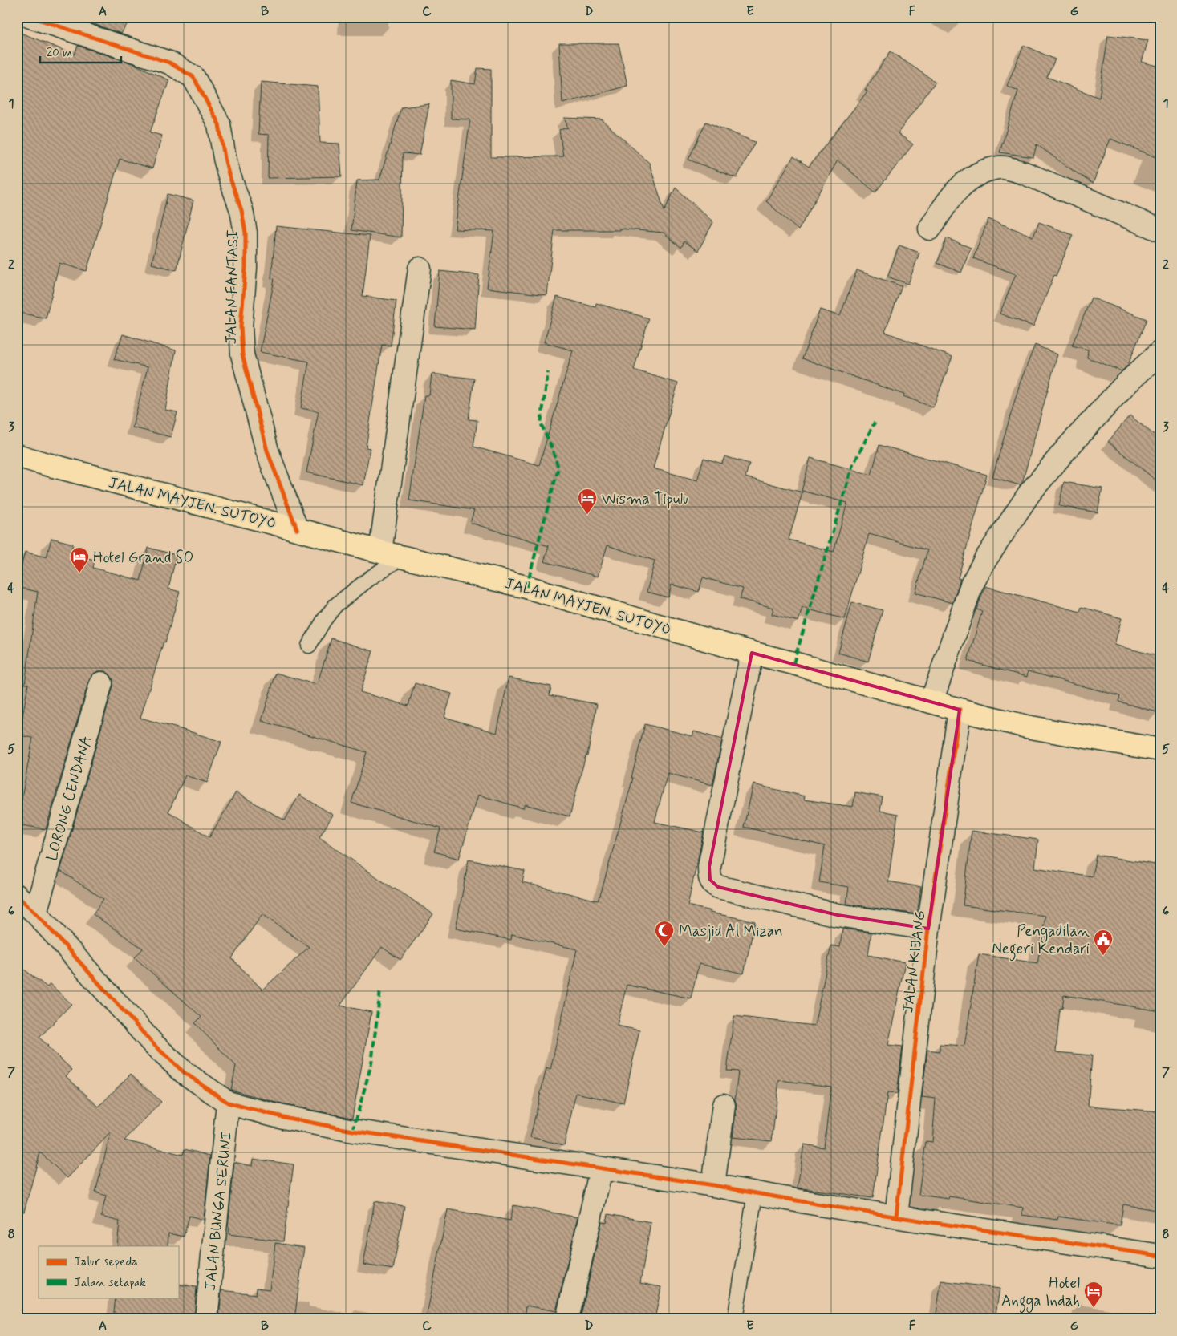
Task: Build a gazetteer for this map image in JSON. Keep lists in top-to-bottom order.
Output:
{
  "streets": {
    "highway": ["JALAN MAYJEN. SUTOYO"],
    "street": [
      "JALAN FANTASI",
      "LORONG CENDANA",
      "JALAN KIJANG",
      "JALAN BUNGA SERUNI"
    ]
  },
  "crossings": [
    ["JALAN FANTASI", "JALAN MAYJEN. SUTOYO"],
    ["JALAN MAYJEN. SUTOYO", "JALAN KIJANG"]
  ],
  "places": {
    "hotel": ["Wisma Tipulu", "Hotel Grand SO", "Hotel Angga Indah"],
    "mosque": ["Masjid Al Mizan"],
    "public building": ["Pengadilan Negeri Kendari"]
  },
  "legend": ["Jalur sepeda", "Jalan setapak"],
  "scale_bar": "20 m",
  "grid": {
    "columns": [
      "A",
      "B",
      "C",
      "D",
      "E",
      "F",
      "G"
    ],
    "rows": [
      "1",
      "2",
      "3",
      "4",
      "5",
      "6",
      "7",
      "8"
    ]
  }
}
